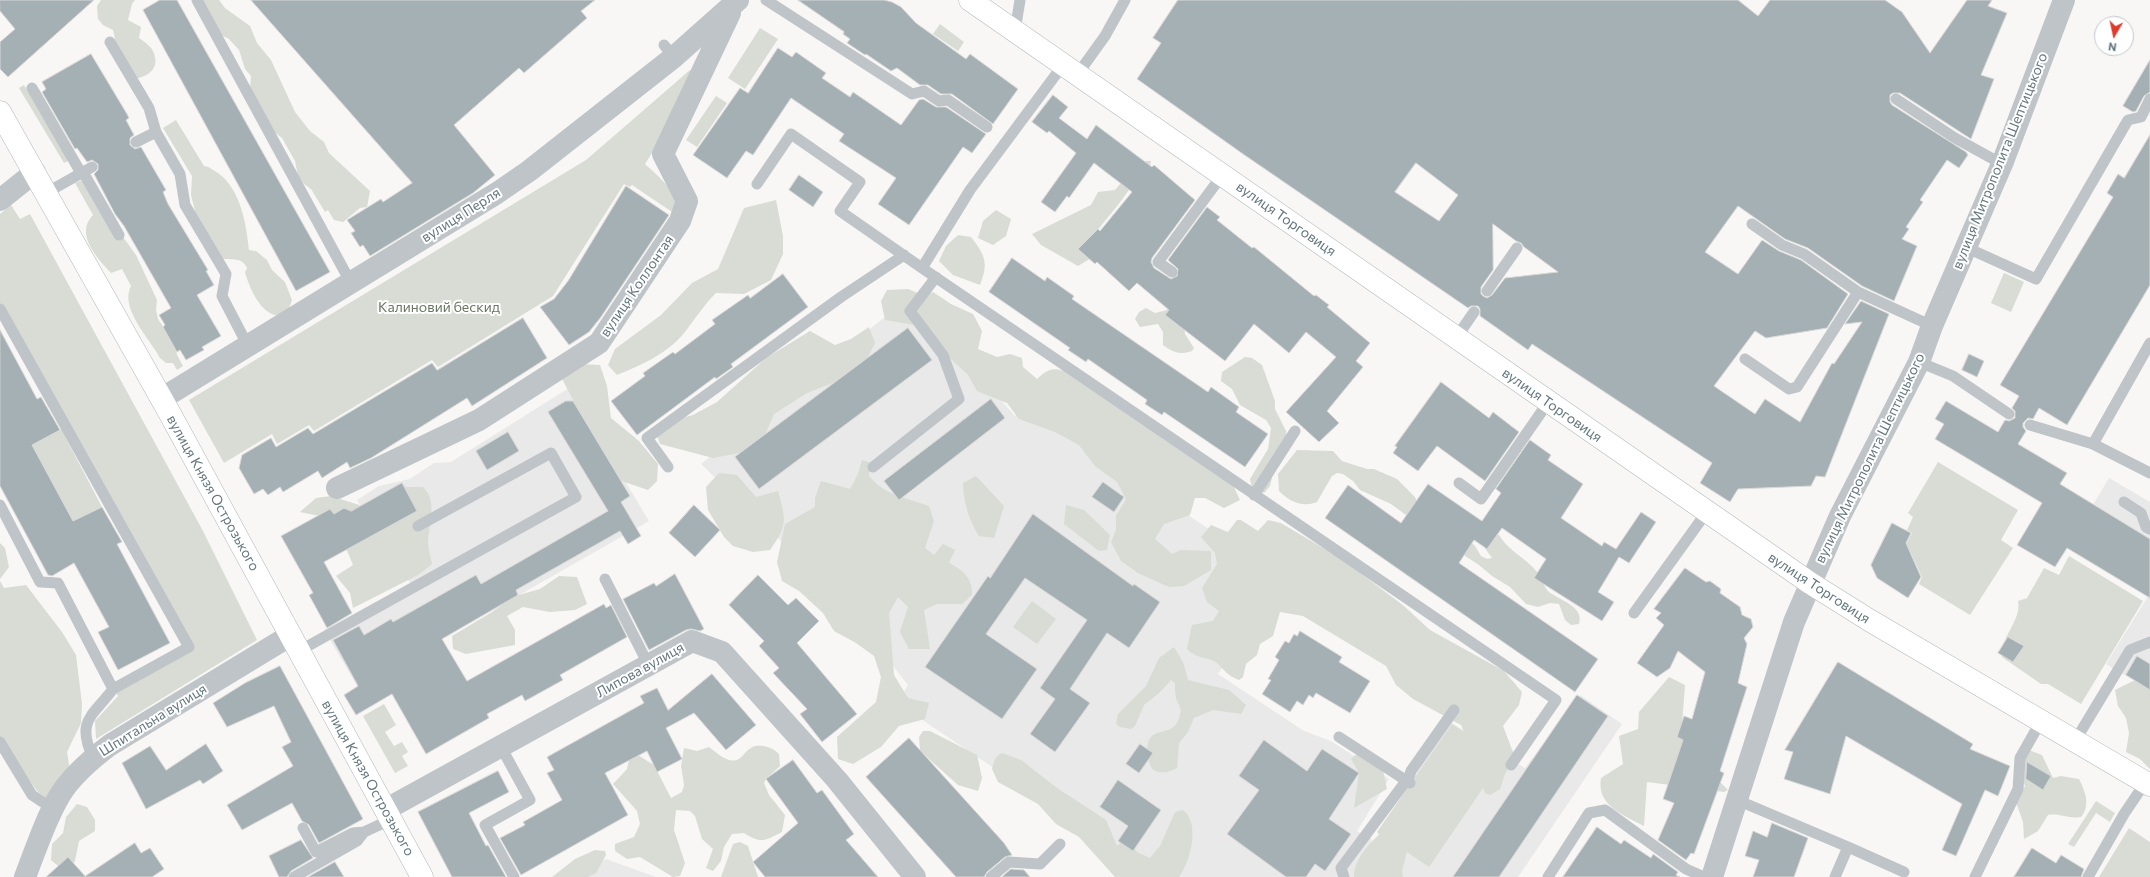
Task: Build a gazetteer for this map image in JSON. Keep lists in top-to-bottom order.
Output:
{
  "streets": {
    "main road": ["вулиця Торговиця", "вулиця Князя Острозького"],
    "street": [
      "вулиця Митрополита Шептицького",
      "вулиця Перля",
      "вулиця Коллонтая",
      "Липова вулиця",
      "Шпитальна вулиця"
    ]
  },
  "crossings": [
    ["вулиця Митрополита Шептицького", "вулиця Торговиця"],
    ["вулиця Перля", "вулиця Коллонтая"],
    ["вулиця Перля", "вулиця Князя Острозького"],
    ["вулиця Князя Острозького", "Липова вулиця"],
    ["вулиця Князя Острозького", "Шпитальна вулиця"]
  ],
  "parks": ["Калиновий бескид"],
  "north": "bottom"
}
